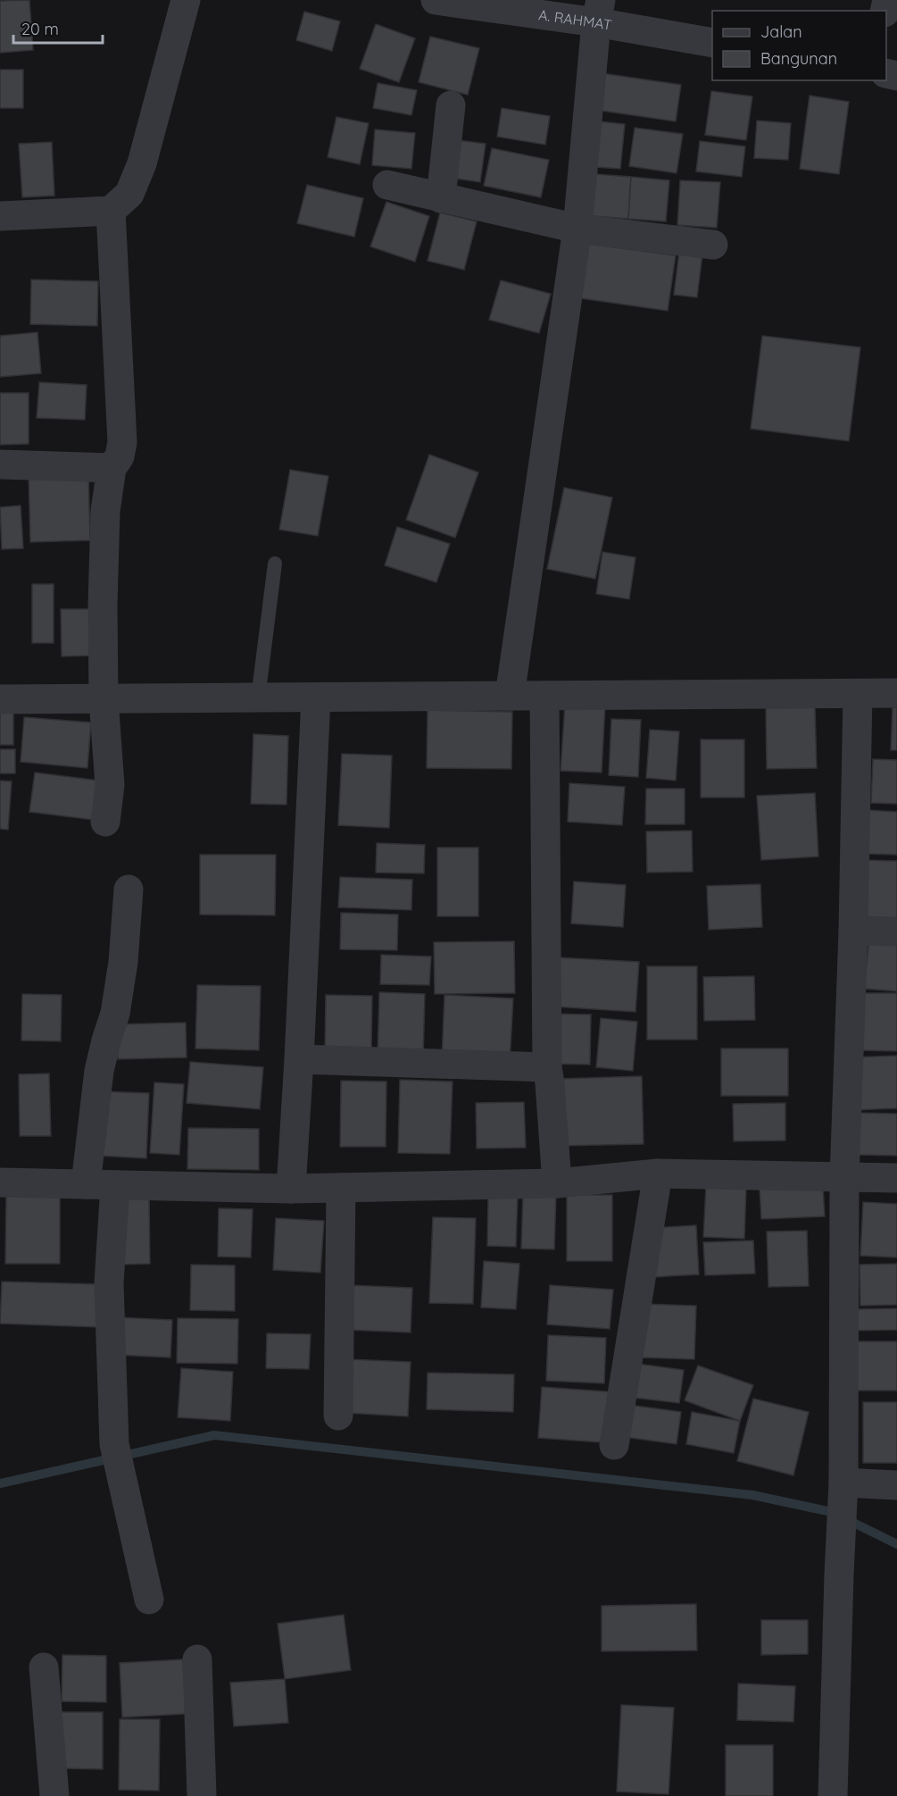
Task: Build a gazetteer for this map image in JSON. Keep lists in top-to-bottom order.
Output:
{
  "streets": {
    "street": ["A. RAHMAT"]
  },
  "legend": ["Jalan", "Bangunan"],
  "scale_bar": "20 m"
}
